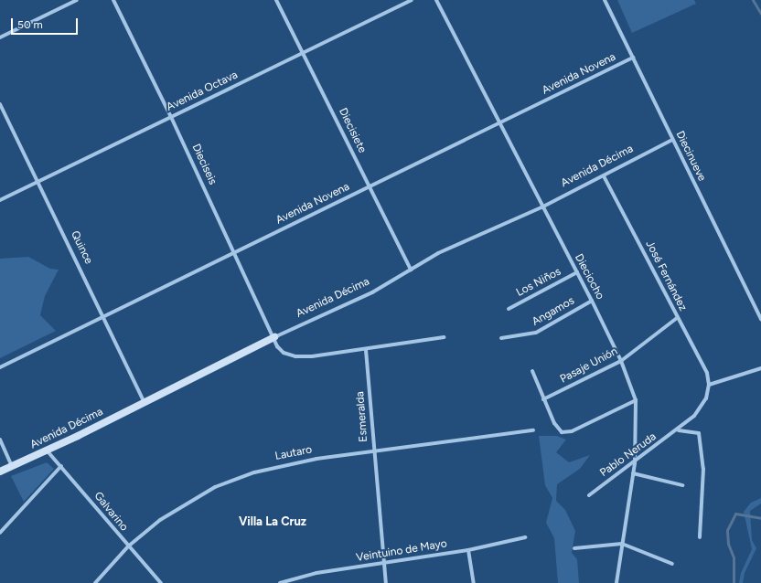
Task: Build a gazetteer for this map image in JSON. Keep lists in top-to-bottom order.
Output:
{
  "streets": {
    "street": [
      "Avenida Novena",
      "Avenida Octava",
      "Diecisiete",
      "Diecinueve",
      "Dieciseis",
      "Avenida Décima",
      "Quince",
      "José Fernández",
      "Dieciocho",
      "Los Niños",
      "Angamos",
      "Pasaje Unión",
      "Esmeralda",
      "Lautaro",
      "Pablo Neruda",
      "Galvarino",
      "Veintuino de Mayo"
    ]
  },
  "crossings": [
    ["Avenida Novena", "Diecisiete"],
    ["Avenida Novena", "Diecinueve"],
    ["Avenida Novena", "Dieciseis"],
    ["Avenida Novena", "Quince"],
    ["Avenida Novena", "Dieciocho"],
    ["Avenida Octava", "Diecisiete"],
    ["Avenida Octava", "Dieciseis"],
    ["Avenida Octava", "Quince"],
    ["Diecisiete", "Avenida Décima"],
    ["Diecinueve", "Avenida Décima"],
    ["Dieciseis", "Avenida Décima"],
    ["Avenida Décima", "Quince"],
    ["Avenida Décima", "José Fernández"],
    ["Avenida Décima", "Dieciocho"],
    ["Avenida Décima", "Galvarino"],
    ["José Fernández", "Pasaje Unión"],
    ["José Fernández", "Pablo Neruda"],
    ["Dieciocho", "Los Niños"],
    ["Dieciocho", "Angamos"],
    ["Dieciocho", "Pasaje Unión"],
    ["Dieciocho", "Pablo Neruda"],
    ["Esmeralda", "Lautaro"],
    ["Esmeralda", "Veintuino de Mayo"],
    ["Lautaro", "Galvarino"]
  ],
  "districts": ["Villa La Cruz"],
  "scale_bar": "50 m"
}
